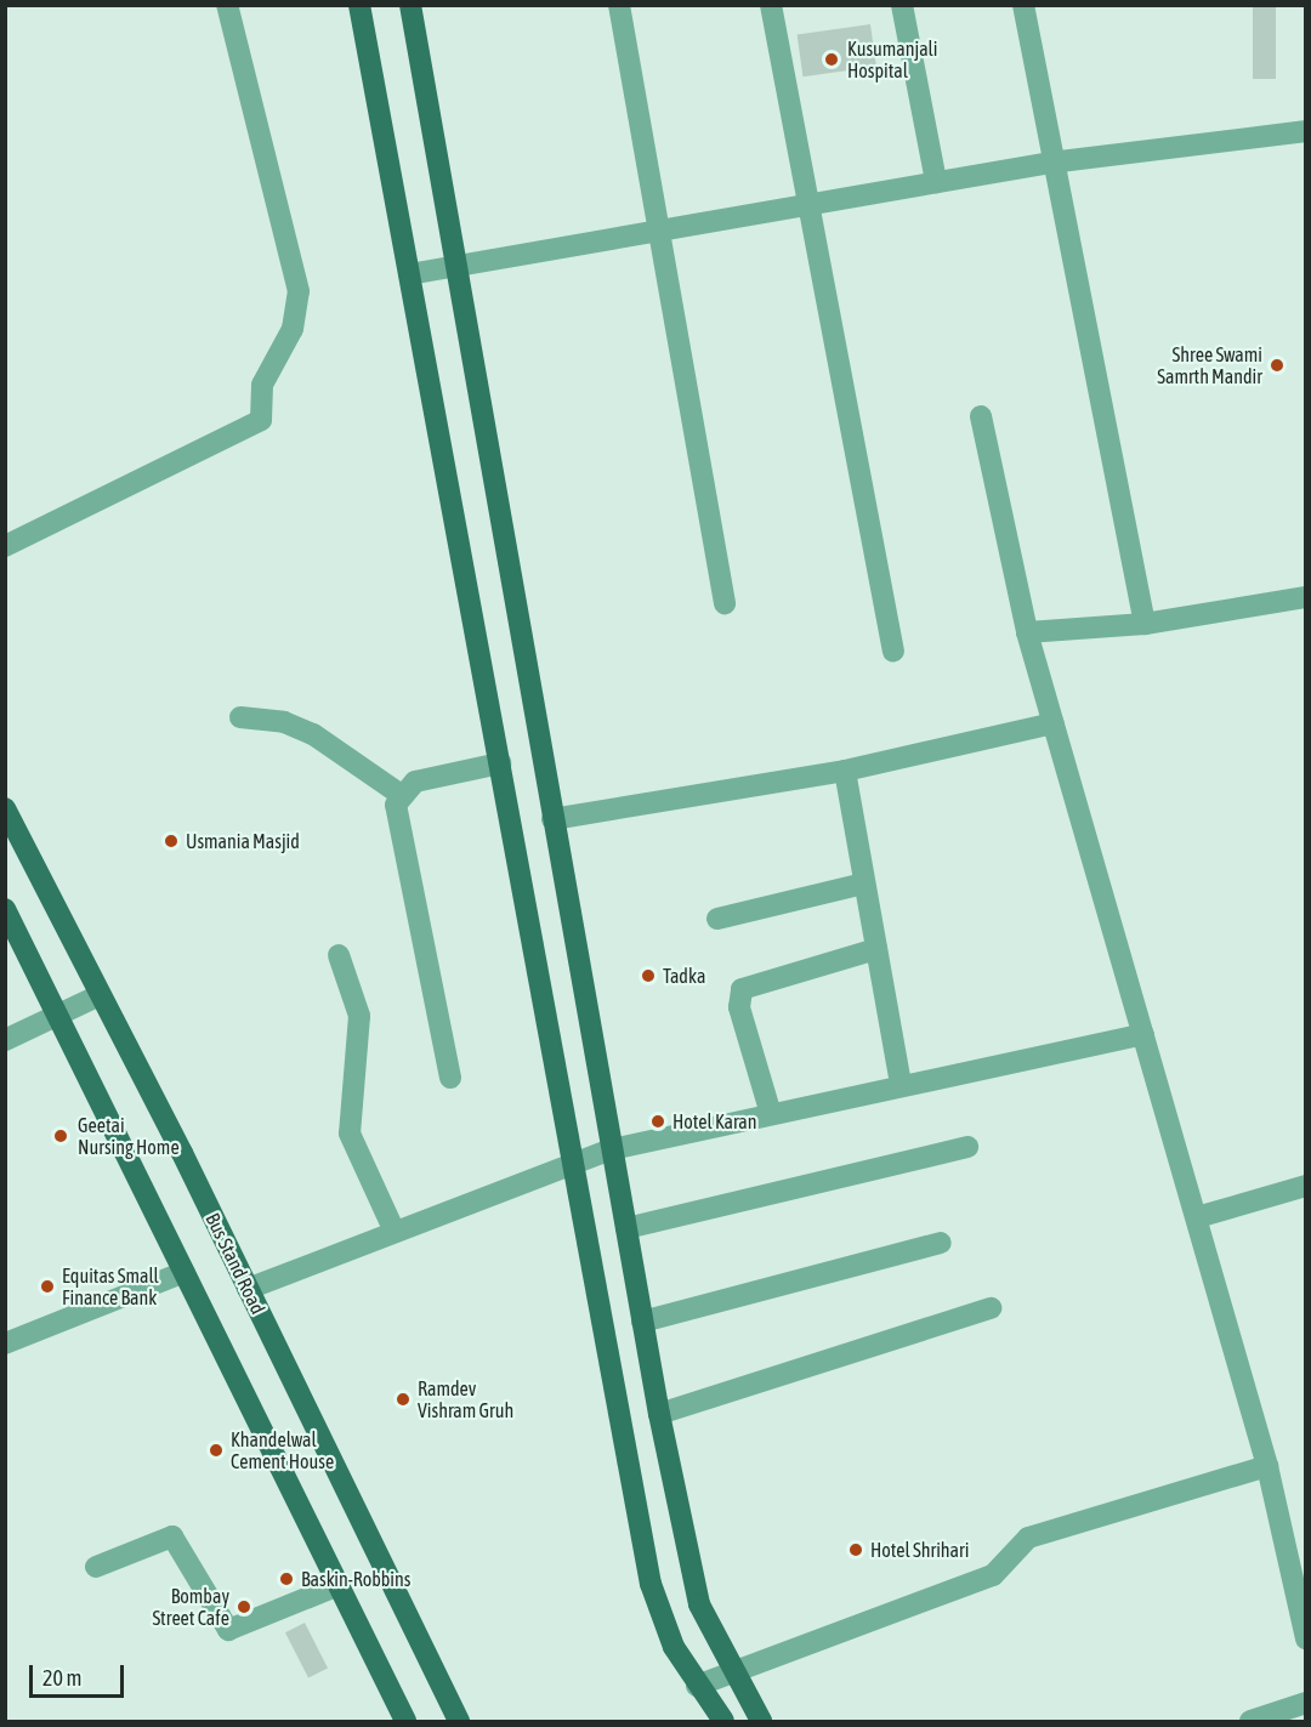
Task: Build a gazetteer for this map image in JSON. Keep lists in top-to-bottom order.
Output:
{
  "streets": {
    "main road": ["Bus Stand Road"]
  },
  "places": [
    "Kusumanjali Hospital",
    "Shree Swami Samrth Mandir",
    "Usmania Masjid",
    "Tadka",
    "Hotel Karan",
    "Geetai Nursing Home",
    "Equitas Small Finance Bank",
    "Ramdev Vishram Gruh",
    "Khandelwal Cement House",
    "Hotel Shrihari",
    "Baskin-Robbins",
    "Bombay Street Cafe"
  ],
  "scale_bar": "20 m"
}
